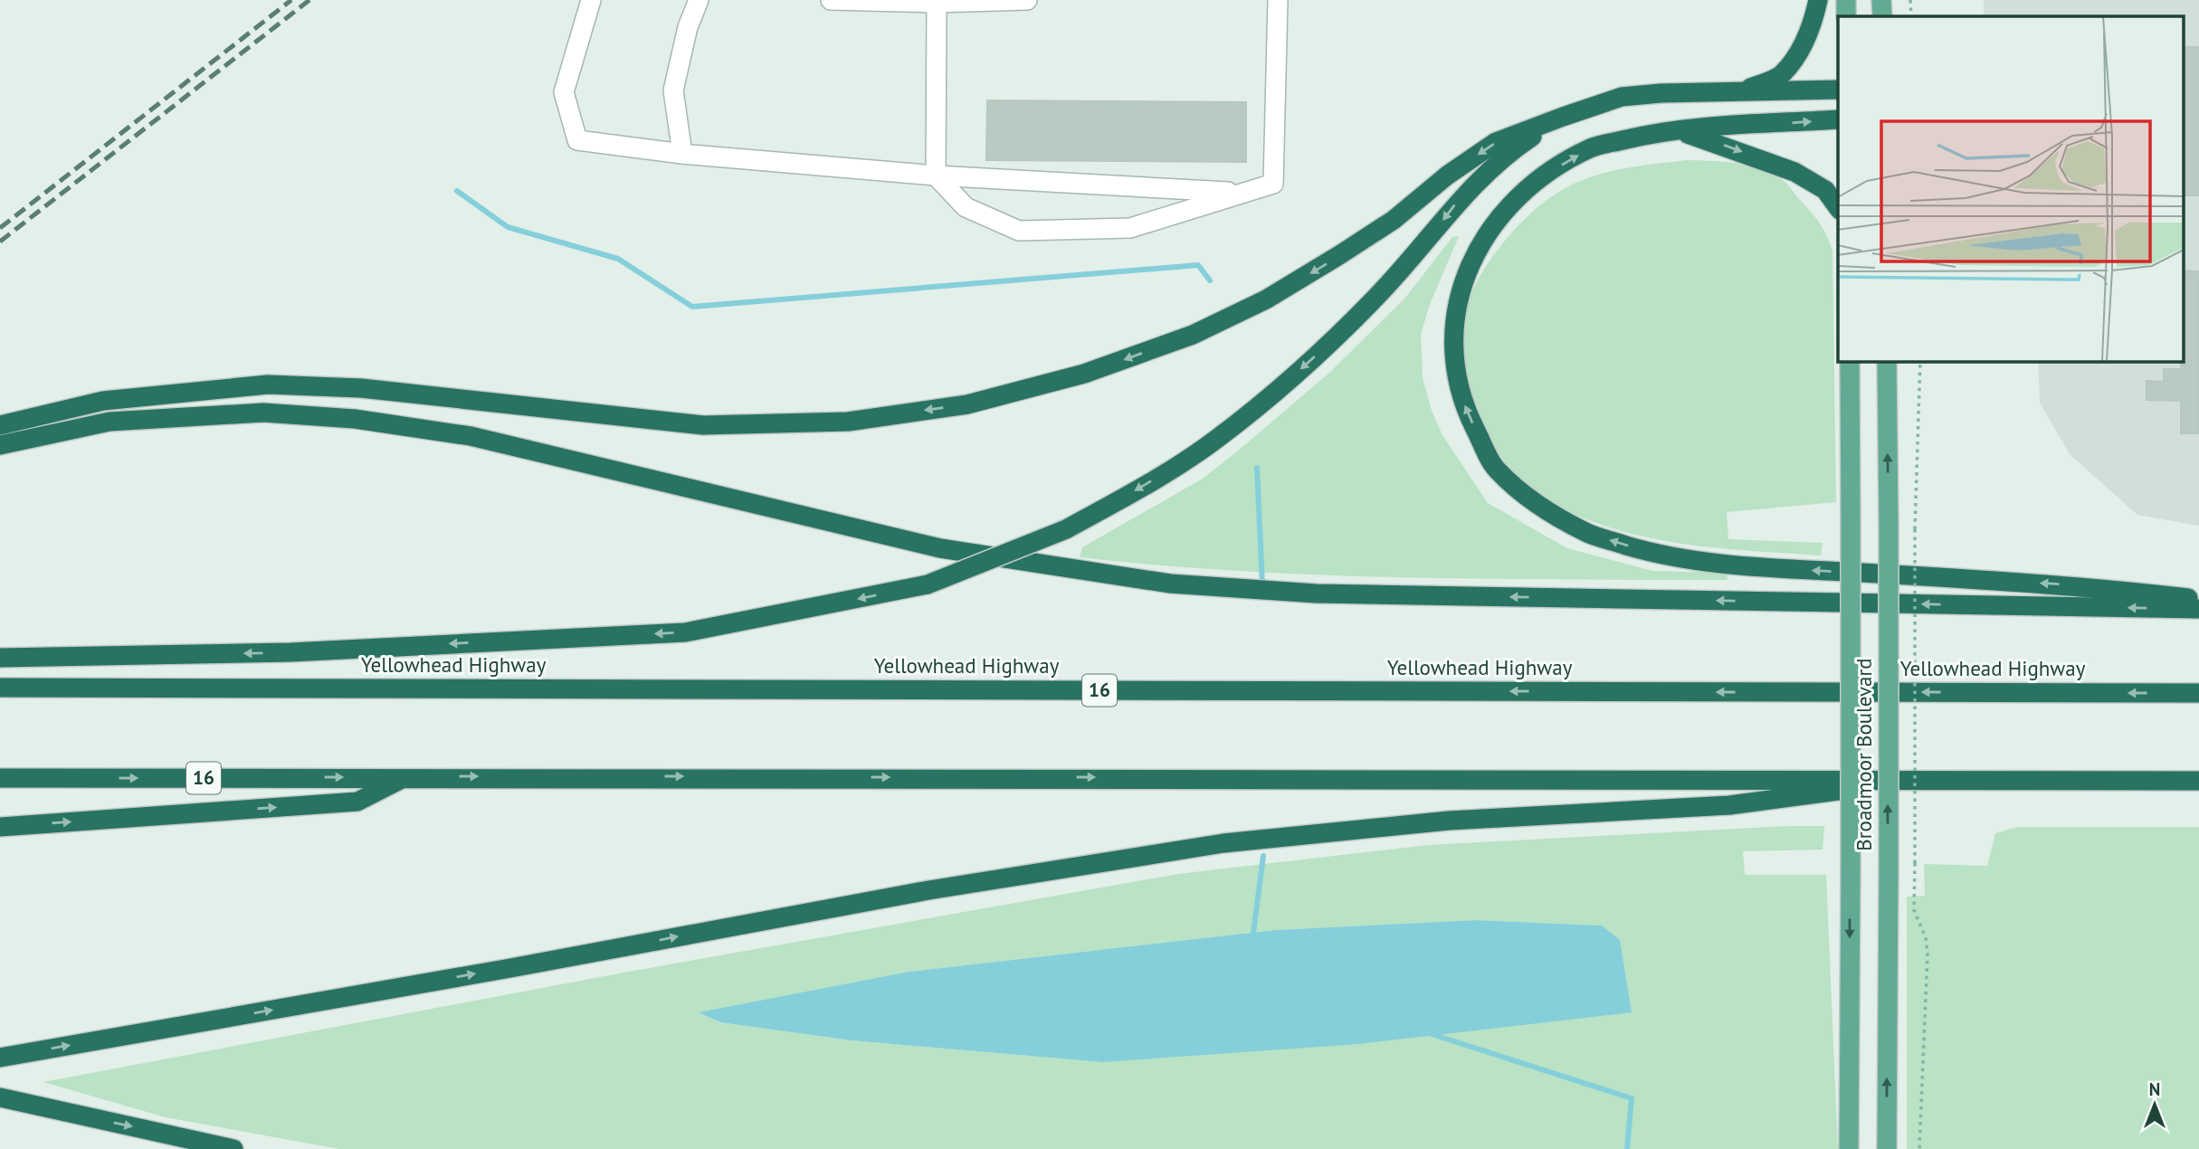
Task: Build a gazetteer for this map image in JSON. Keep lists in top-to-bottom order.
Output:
{
  "streets": {
    "highway": ["Yellowhead Highway", "16"],
    "main road": ["Broadmoor Boulevard"]
  },
  "north": "top"
}
